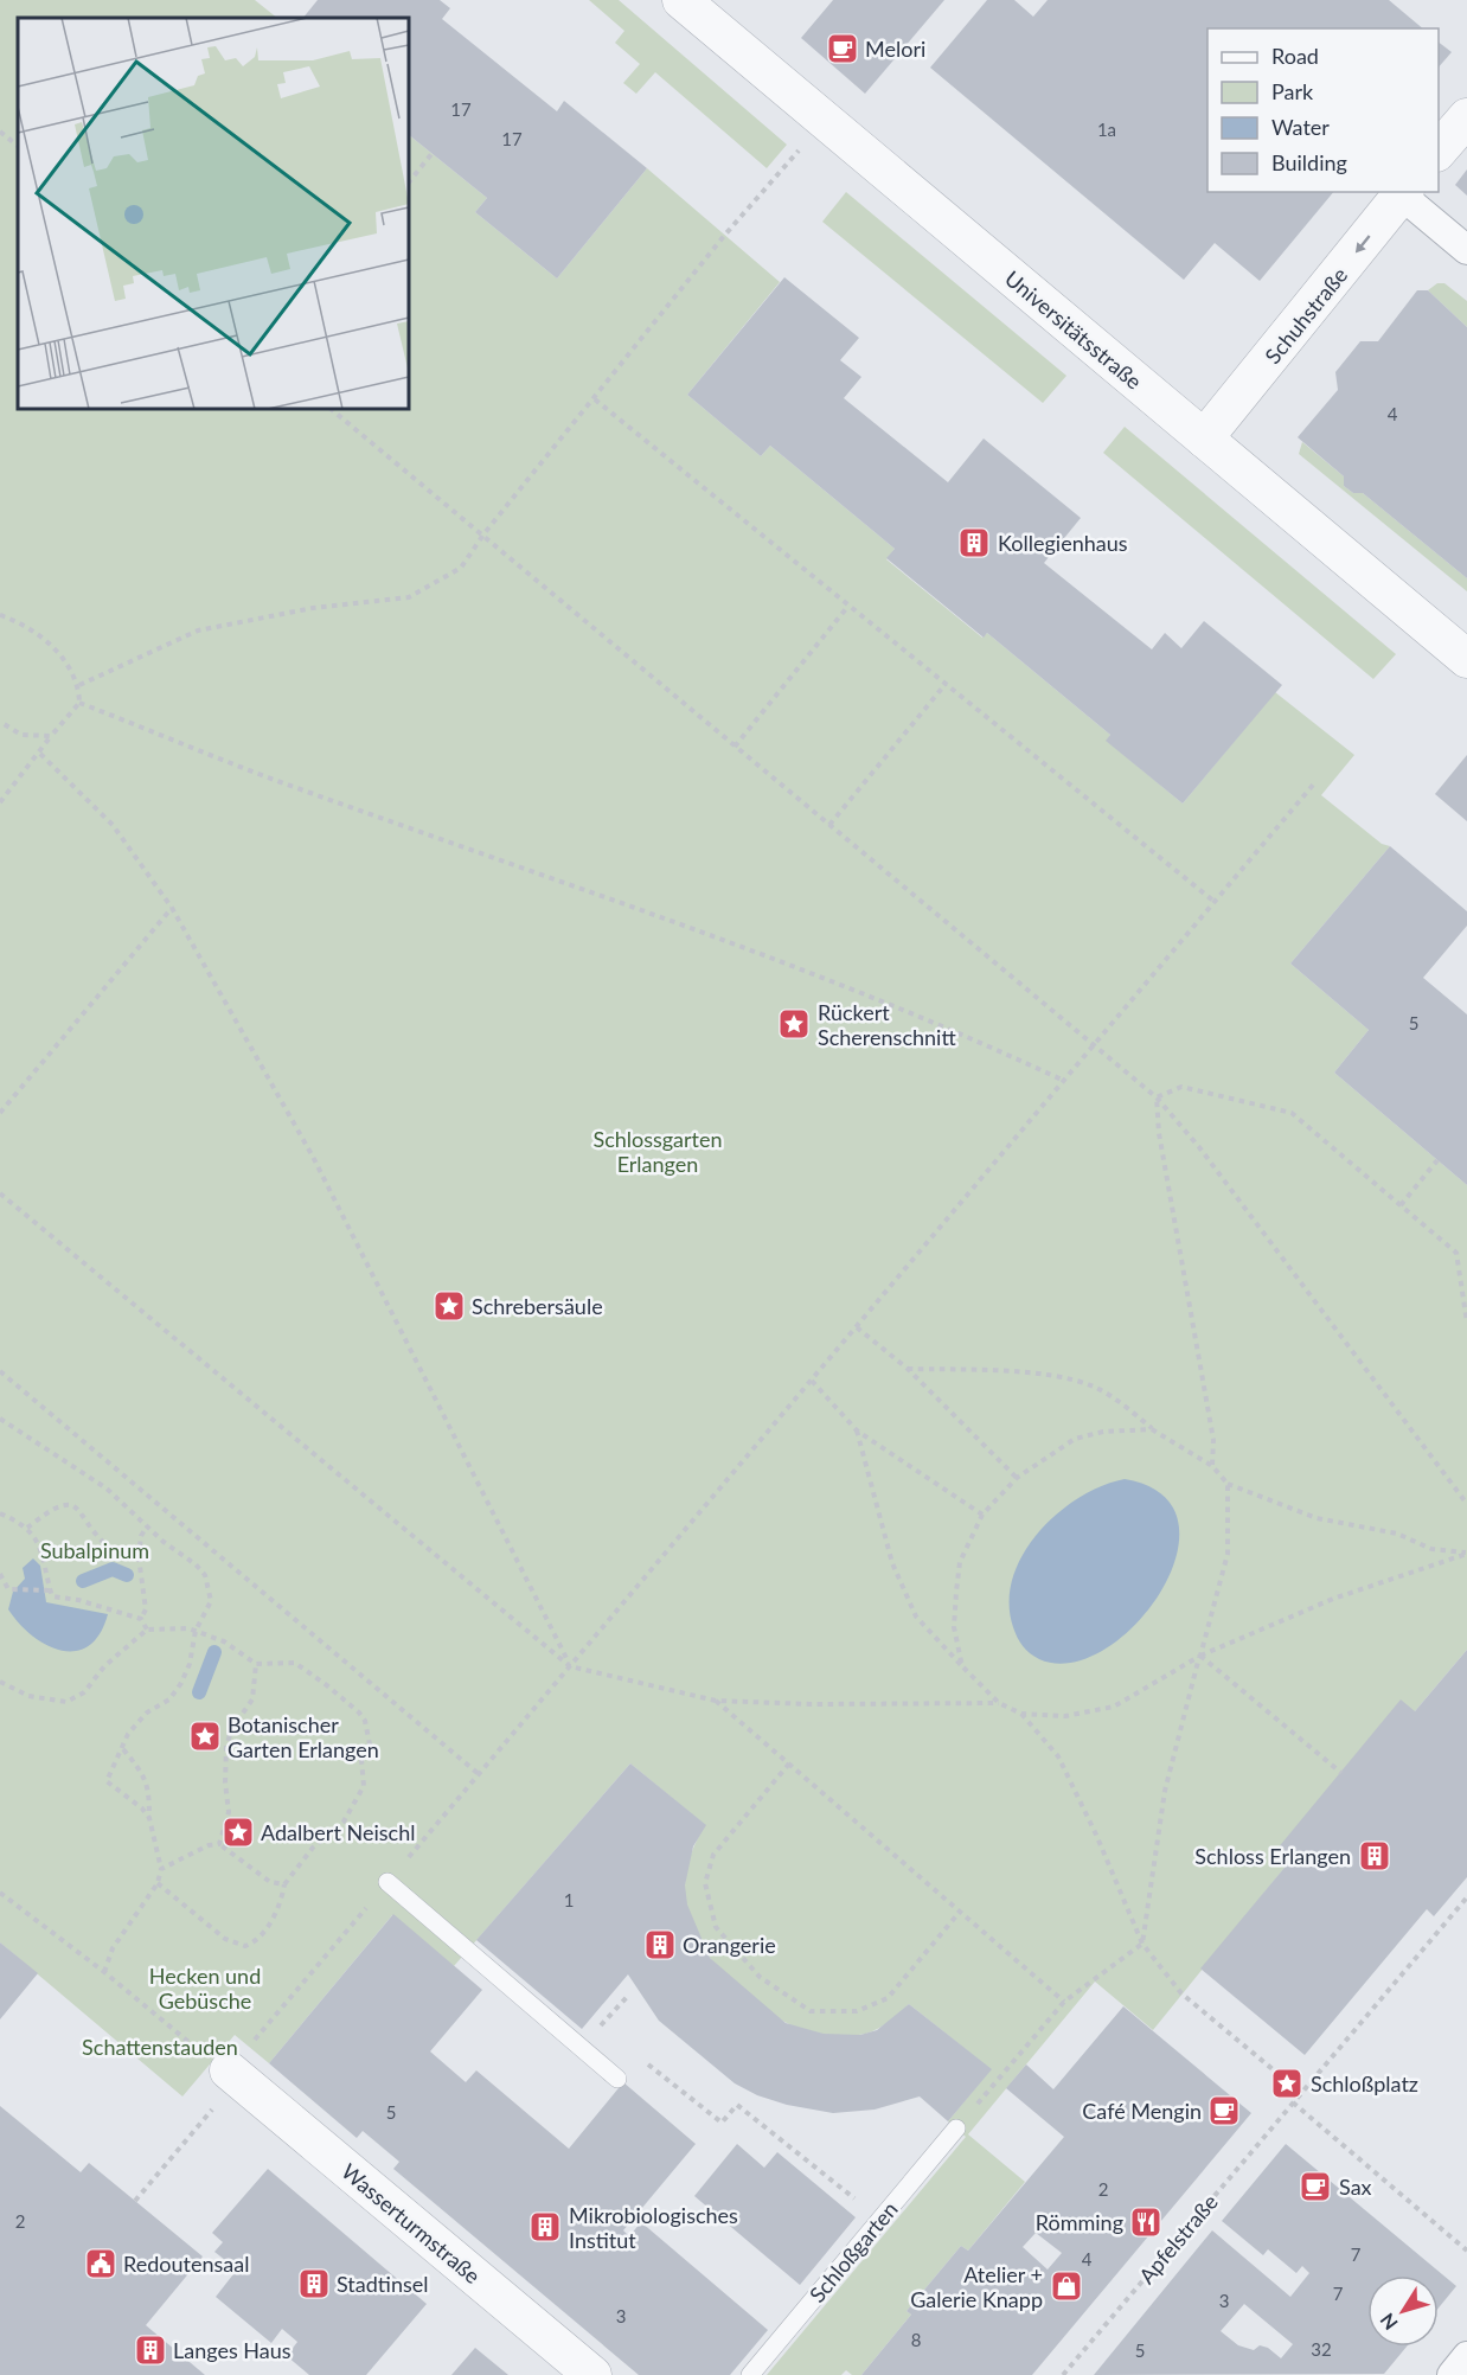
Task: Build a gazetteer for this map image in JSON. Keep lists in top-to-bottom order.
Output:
{
  "streets": {
    "street": ["Schuhstraße", "Universitätsstraße", "Wasserturmstraße"],
    "lane": ["Schloßgarten"],
    "path": ["Apfelstraße"]
  },
  "crossings": [
    ["Schuhstraße", "Universitätsstraße"]
  ],
  "one_way": ["Schuhstraße"],
  "parks": [
    "Schlossgarten Erlangen",
    "Subalpinum",
    "Hecken und Gebüsche",
    "Schattenstauden"
  ],
  "places": {
    "cafe": ["Melori", "Café Mengin", "Sax"],
    "building": [
      "Kollegienhaus",
      "Schloss Erlangen",
      "Orangerie",
      "Mikrobiologisches Institut",
      "Stadtinsel",
      "Langes Haus"
    ],
    "place": [
      "Rückert Scherenschnitt",
      "Schrebersäule",
      "Botanischer Garten Erlangen",
      "Adalbert Neischl",
      "Schloßplatz"
    ],
    "restaurant": ["Römming"],
    "public building": ["Redoutensaal"],
    "shop": ["Atelier + Galerie Knapp"]
  },
  "house_numbers": [
    "17",
    "1a",
    "17",
    "4",
    "5",
    "1",
    "5",
    "2",
    "2",
    "7",
    "4",
    "7",
    "3",
    "3",
    "8",
    "32",
    "5"
  ],
  "legend": [
    "Road",
    "Park",
    "Water",
    "Building"
  ],
  "north": "bottom left"
}
